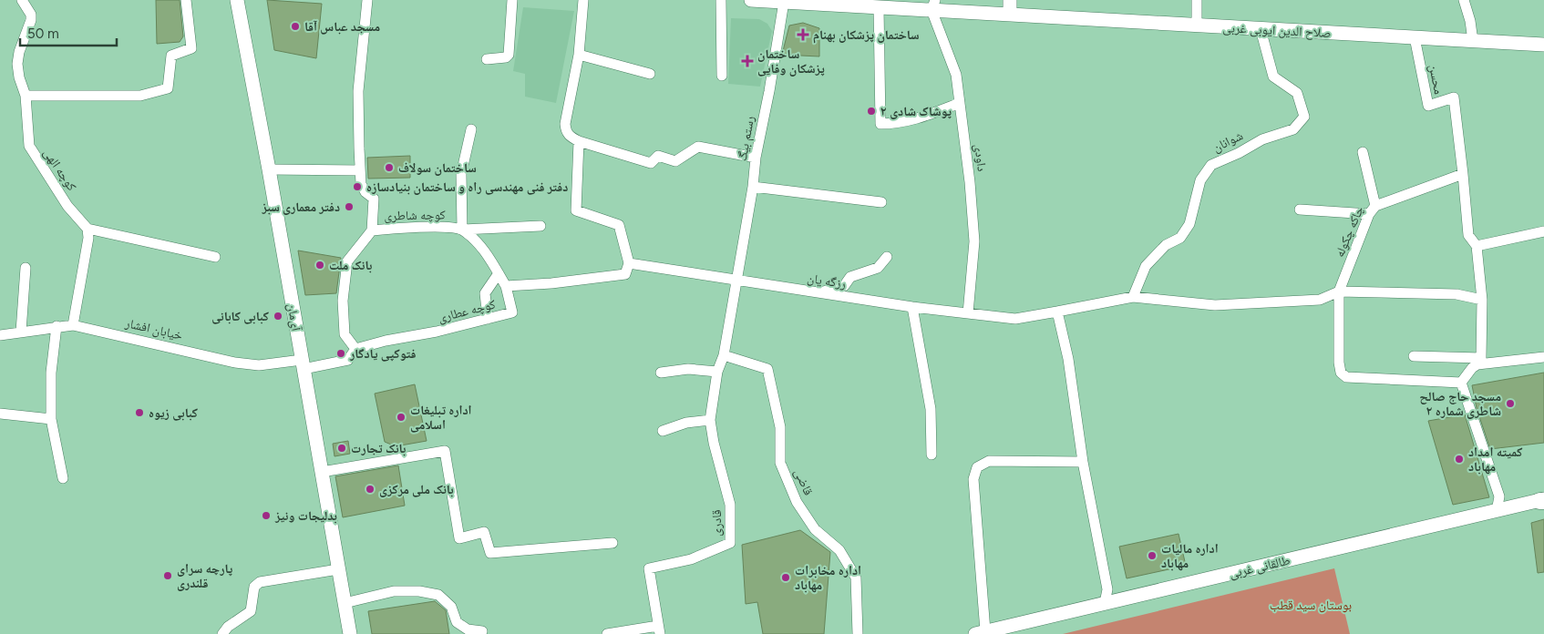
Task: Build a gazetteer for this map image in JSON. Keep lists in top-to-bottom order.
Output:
{
  "streets": {
    "street": [
      "صلاح الدین ایوبی غربی",
      "محسن",
      "رستم بیگ",
      "شوانان",
      "داودی",
      "کوچه الهی",
      "کوچه شاطری",
      "چاکه چکوله",
      "رزگه یان",
      "کوچه عطاری",
      "آی‌مان",
      "خیابان افشار",
      "قاضی",
      "قادری",
      "طالقانی غربی"
    ]
  },
  "crossings": [
    ["صلاح الدین ایوبی غربی", "محسن"],
    ["صلاح الدین ایوبی غربی", "رستم بیگ"],
    ["صلاح الدین ایوبی غربی", "شوانان"],
    ["صلاح الدین ایوبی غربی", "داودی"],
    ["محسن", "چاکه چکوله"],
    ["رستم بیگ", "رزگه یان"],
    ["رستم بیگ", "قاضی"],
    ["رستم بیگ", "قادری"],
    ["شوانان", "رزگه یان"],
    ["داودی", "رزگه یان"],
    ["کوچه شاطری", "کوچه عطاری"],
    ["چاکه چکوله", "رزگه یان"],
    ["رزگه یان", "کوچه عطاری"],
    ["کوچه عطاری", "آی‌مان"],
    ["کوچه عطاری", "خیابان افشار"],
    ["آی‌مان", "خیابان افشار"],
    ["قاضی", "قادری"]
  ],
  "parks": ["بوستان سید قطب"],
  "places": {
    "other": [
      "مسجد عباس آقا",
      "پوشاک شادی ۲",
      "ساختمان سولاف",
      "دفتر فنی مهندسی راه و ساختمان بنیادسازه",
      "دفتر معماری سبز",
      "بانک ملت",
      "کبابی کابانی",
      "فتوکپی یادگار",
      "مسجد حاج صالح شاطری شماره ۲",
      "کبابى زیوه",
      "اداره تبلیغات اسلامی",
      "بانک تجارت",
      "کمیته امداد مهاباد",
      "بانک ملی مرکزی",
      "بدلیجات ونیز",
      "اداره مالیات مهاباد",
      "پارچه سرای قلندری",
      "اداره مخابرات مهاباد"
    ],
    "health": ["ساختمان پزشکان بهنام", "ساختمان پزشکان وفایی"]
  },
  "scale_bar": "50 m"
}
